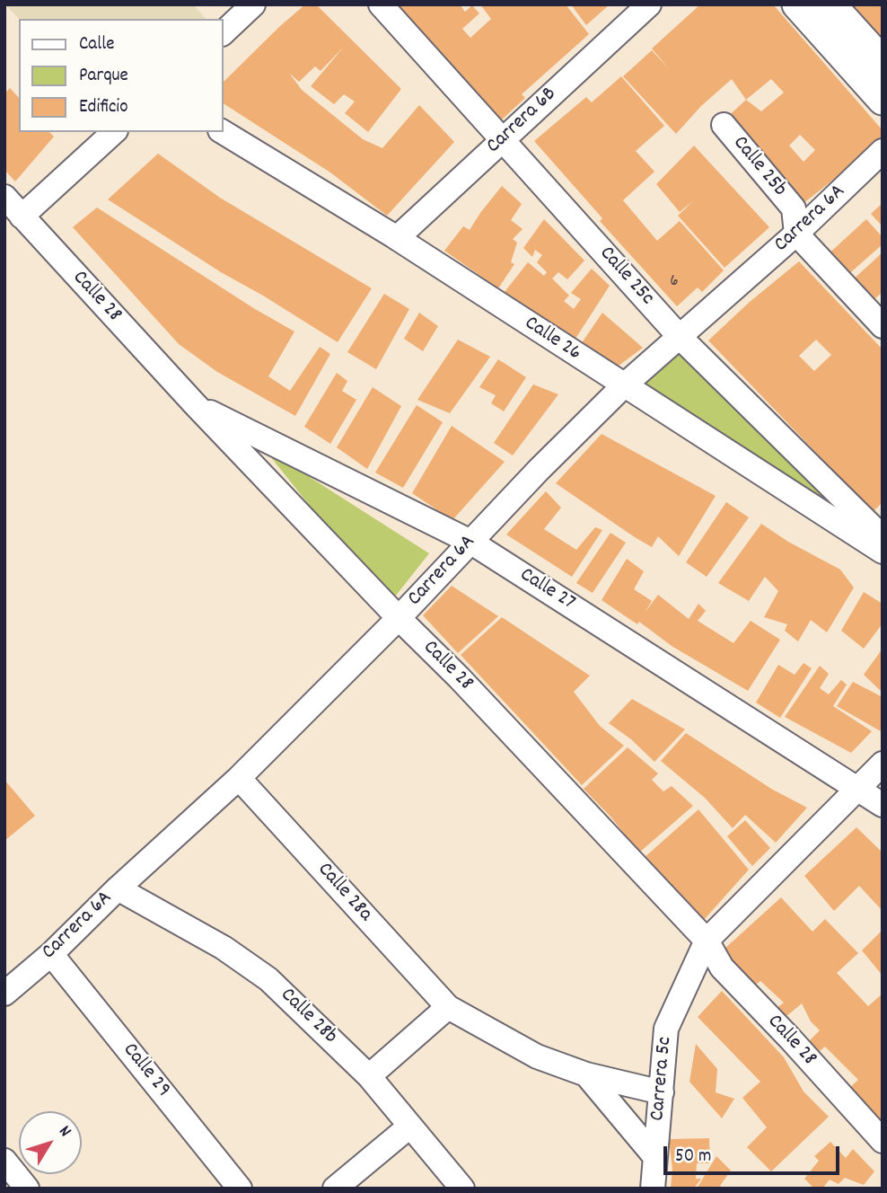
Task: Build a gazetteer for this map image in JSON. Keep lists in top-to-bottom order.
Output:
{
  "streets": {
    "street": [
      "Carrera 6B",
      "Calle 25b",
      "Carrera 6A",
      "Calle 25c",
      "Calle 28",
      "Calle 26",
      "Calle 27",
      "Calle 28a",
      "Calle 28b",
      "Calle 29",
      "Carrera 5c"
    ]
  },
  "crossings": [
    ["Carrera 6B", "Calle 25c"],
    ["Carrera 6B", "Calle 26"],
    ["Calle 25b", "Carrera 6A"],
    ["Carrera 6A", "Calle 25c"],
    ["Carrera 6A", "Calle 28"],
    ["Carrera 6A", "Calle 26"],
    ["Carrera 6A", "Calle 27"],
    ["Carrera 6A", "Calle 28a"],
    ["Carrera 6A", "Calle 28b"],
    ["Carrera 6A", "Calle 29"],
    ["Calle 25c", "Calle 26"],
    ["Calle 28", "Calle 27"],
    ["Calle 28", "Carrera 5c"],
    ["Calle 27", "Carrera 5c"],
    ["Calle 28a", "Carrera 5c"]
  ],
  "house_numbers": ["6"],
  "legend": ["Calle", "Parque", "Edificio"],
  "scale_bar": "50 m",
  "north": "top right"
}
